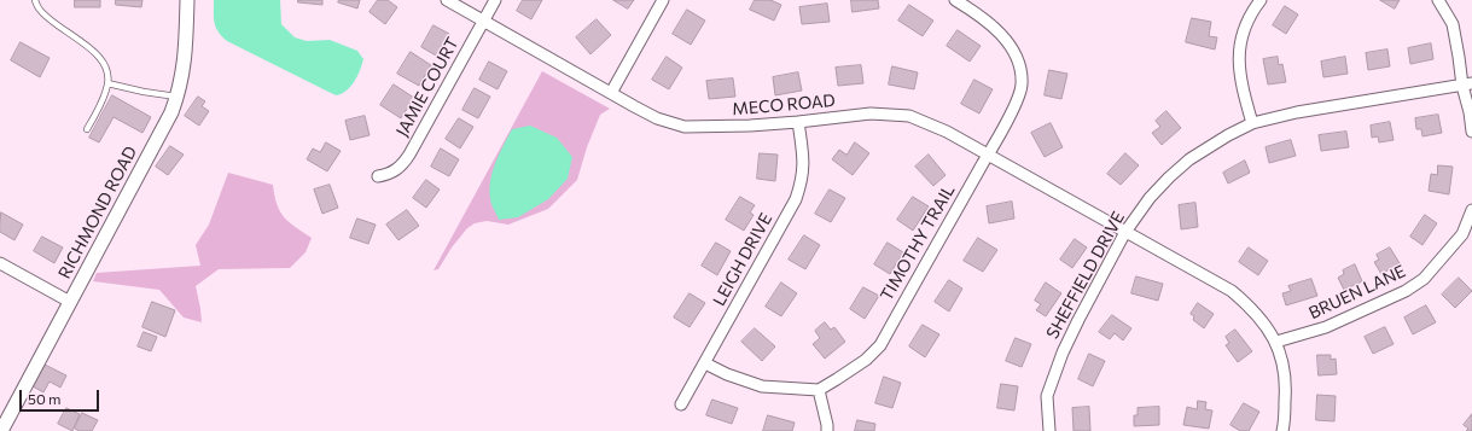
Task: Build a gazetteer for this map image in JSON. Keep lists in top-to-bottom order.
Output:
{
  "streets": {
    "street": [
      "JAMIE COURT",
      "MECO ROAD",
      "RICHMOND ROAD",
      "TIMOTHY TRAIL",
      "LEIGH DRIVE",
      "SHEFFIELD DRIVE",
      "BRUEN LANE"
    ]
  },
  "crossings": [
    ["JAMIE COURT", "MECO ROAD"],
    ["MECO ROAD", "TIMOTHY TRAIL"],
    ["MECO ROAD", "LEIGH DRIVE"],
    ["MECO ROAD", "SHEFFIELD DRIVE"],
    ["MECO ROAD", "BRUEN LANE"]
  ],
  "scale_bar": "50 m"
}
